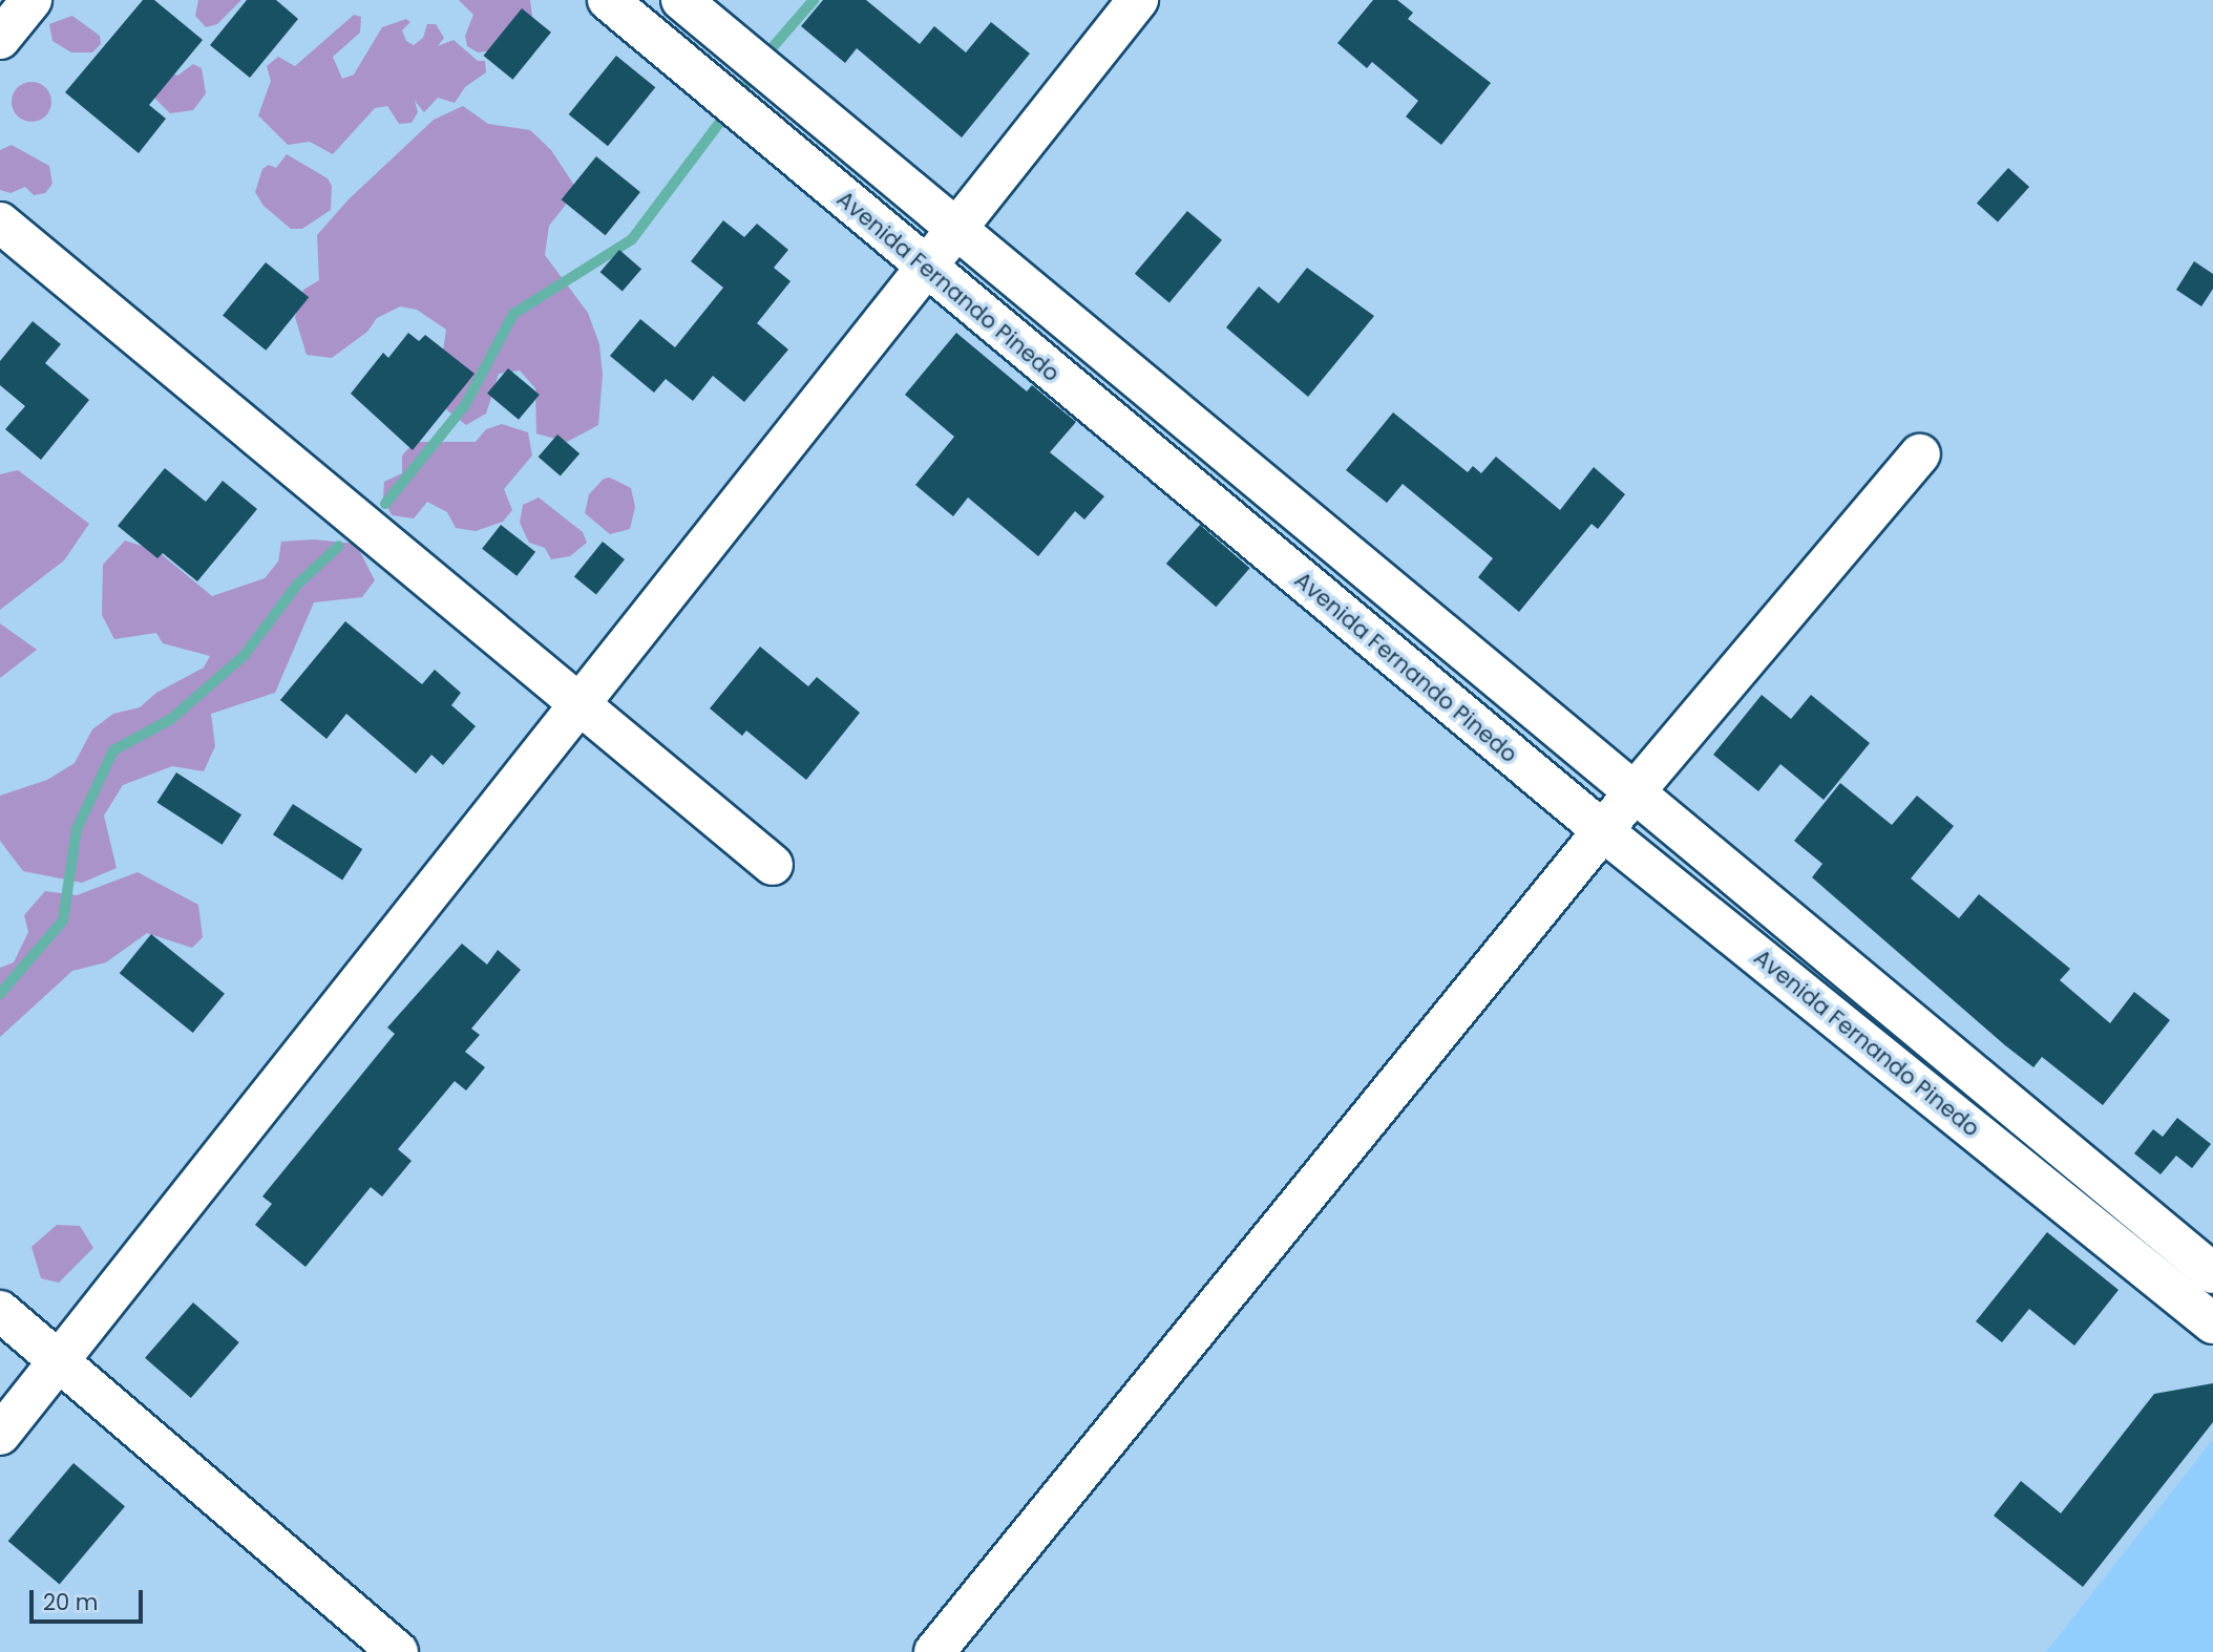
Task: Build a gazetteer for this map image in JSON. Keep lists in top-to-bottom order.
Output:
{
  "streets": {
    "street": ["Avenida Fernando Pinedo"]
  },
  "scale_bar": "20 m"
}
